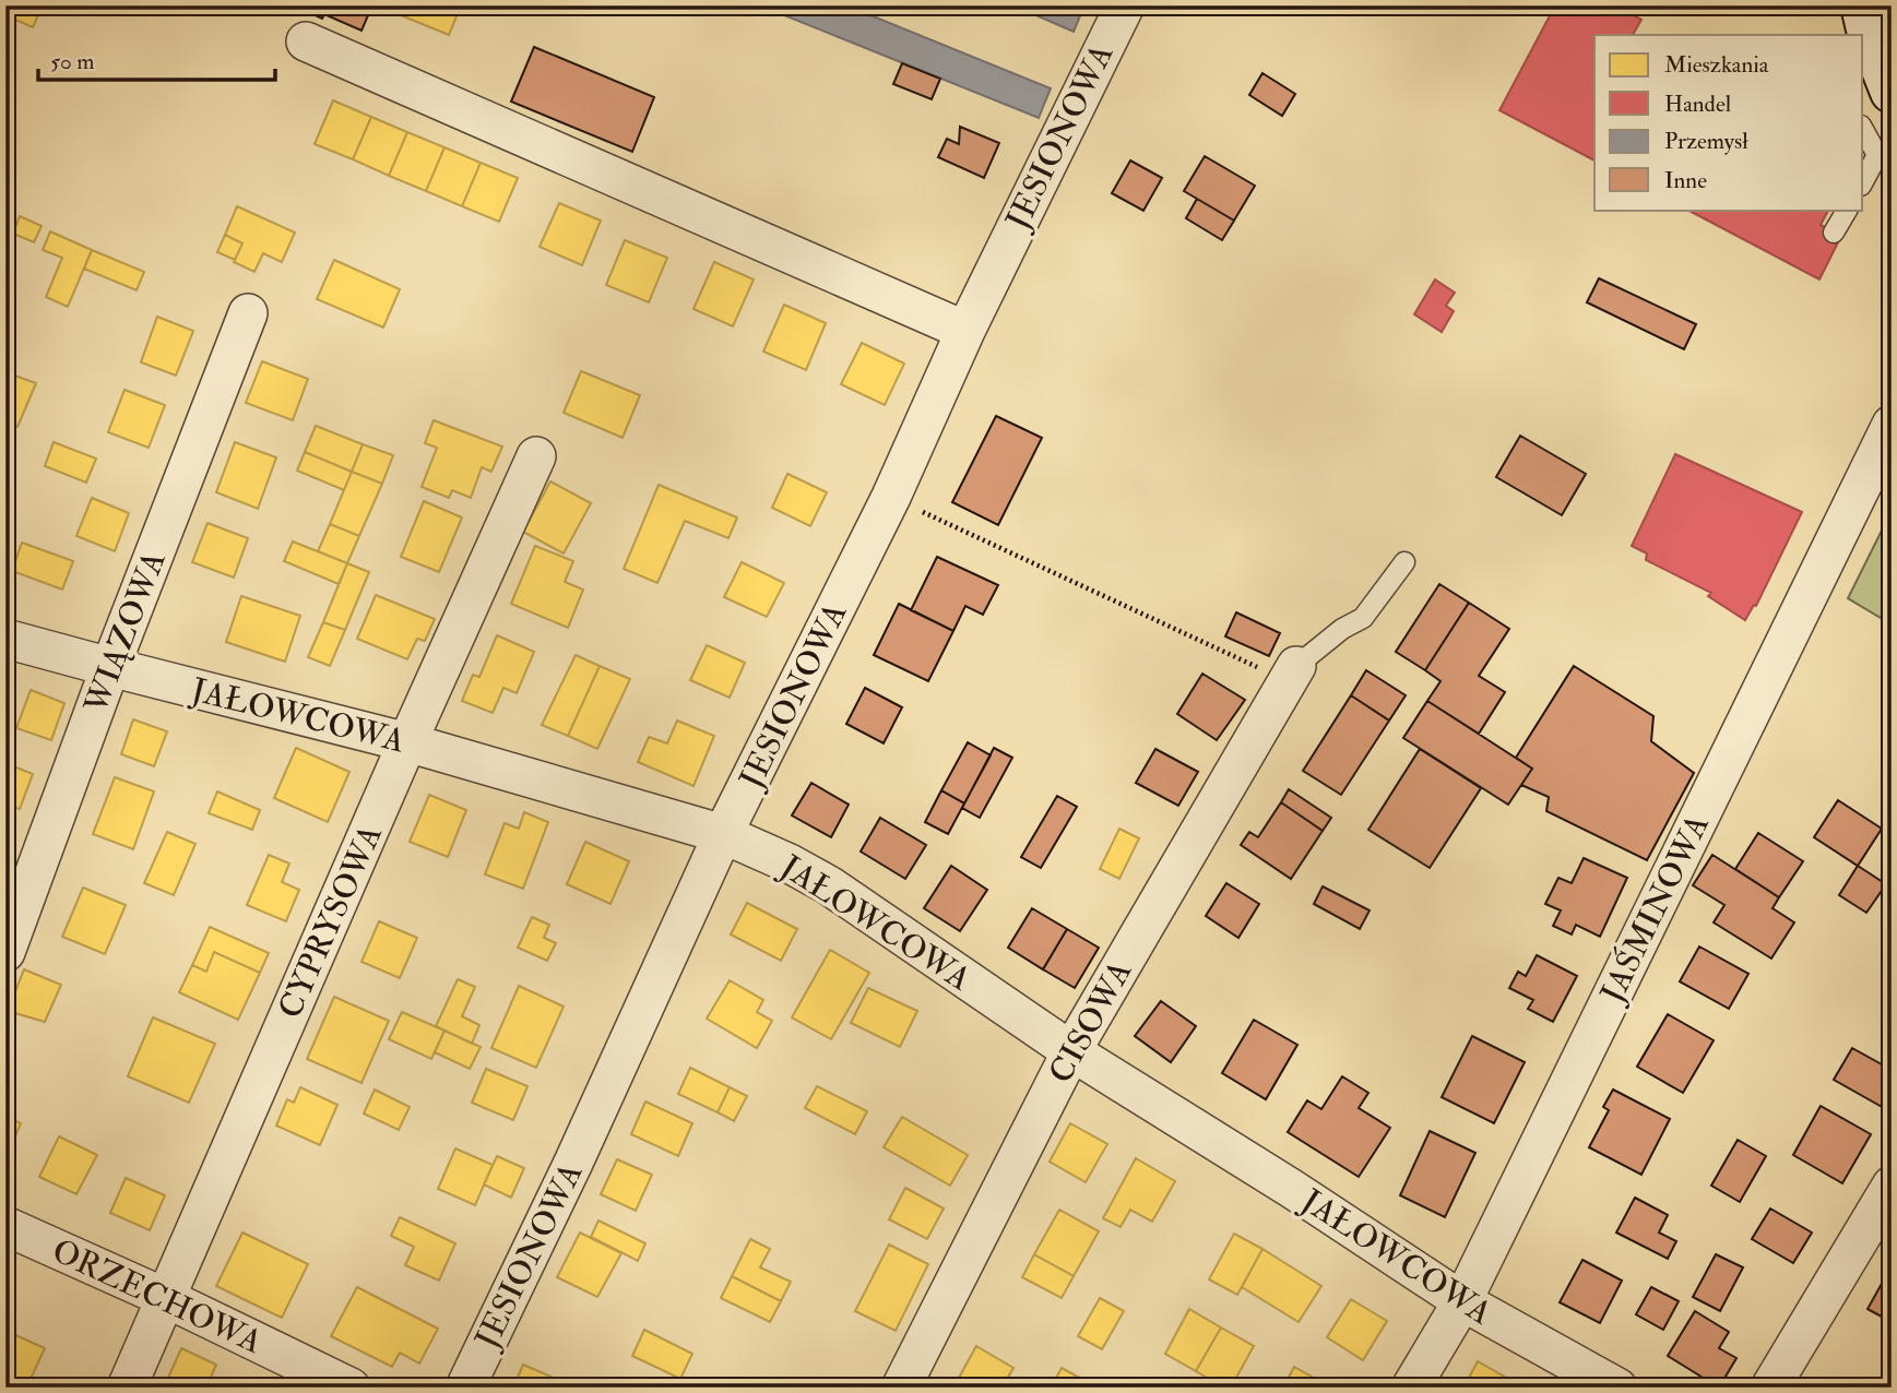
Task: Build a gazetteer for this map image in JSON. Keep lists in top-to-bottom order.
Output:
{
  "streets": {
    "street": [
      "JESIONOWA",
      "WIĄZOWA",
      "JAŁOWCOWA",
      "JAŚMINOWA",
      "CYPRYSOWA",
      "CISOWA",
      "ORZECHOWA"
    ]
  },
  "crossings": [
    ["JESIONOWA", "JAŁOWCOWA"],
    ["WIĄZOWA", "JAŁOWCOWA"],
    ["JAŁOWCOWA", "JAŚMINOWA"],
    ["JAŁOWCOWA", "CYPRYSOWA"],
    ["JAŁOWCOWA", "CISOWA"],
    ["CYPRYSOWA", "ORZECHOWA"]
  ],
  "legend": [
    "Mieszkania",
    "Handel",
    "Przemysł",
    "Inne"
  ],
  "scale_bar": "50 m"
}
